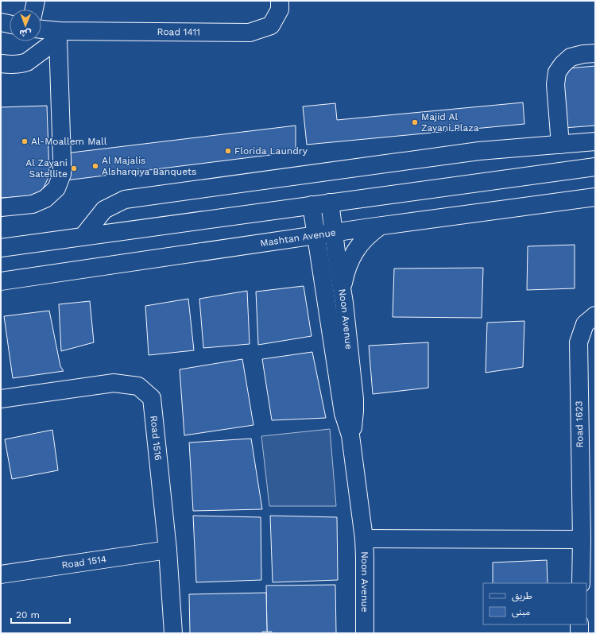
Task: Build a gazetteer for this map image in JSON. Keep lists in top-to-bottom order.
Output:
{
  "streets": {
    "street": [
      "Road 1411",
      "Mashtan Avenue",
      "Noon Avenue",
      "Road 1623",
      "Road 1516",
      "Road 1514"
    ]
  },
  "crossings": [
    ["Mashtan Avenue", "Noon Avenue"],
    ["Road 1516", "Road 1514"]
  ],
  "places": [
    "Majid Al Zayani Plaza",
    "Al-Moallem Mall",
    "Florida Laundry",
    "Al Majalis Alsharqiya Banquets",
    "Al Zayani Satellite"
  ],
  "legend": ["طريق", "مبنى"],
  "scale_bar": "20 m",
  "north": "bottom"
}
